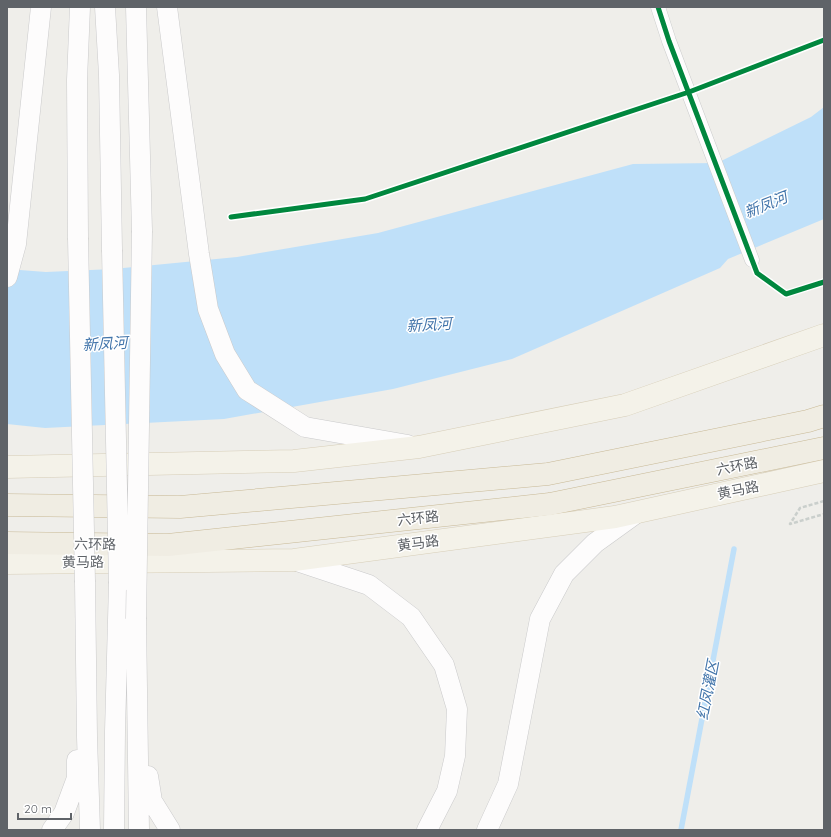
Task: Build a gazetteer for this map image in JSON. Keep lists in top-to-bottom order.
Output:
{
  "streets": {
    "highway": ["六环路"],
    "main road": ["黄马路"]
  },
  "water": ["新凤河", "红凤灌区"],
  "scale_bar": "20 m"
}
